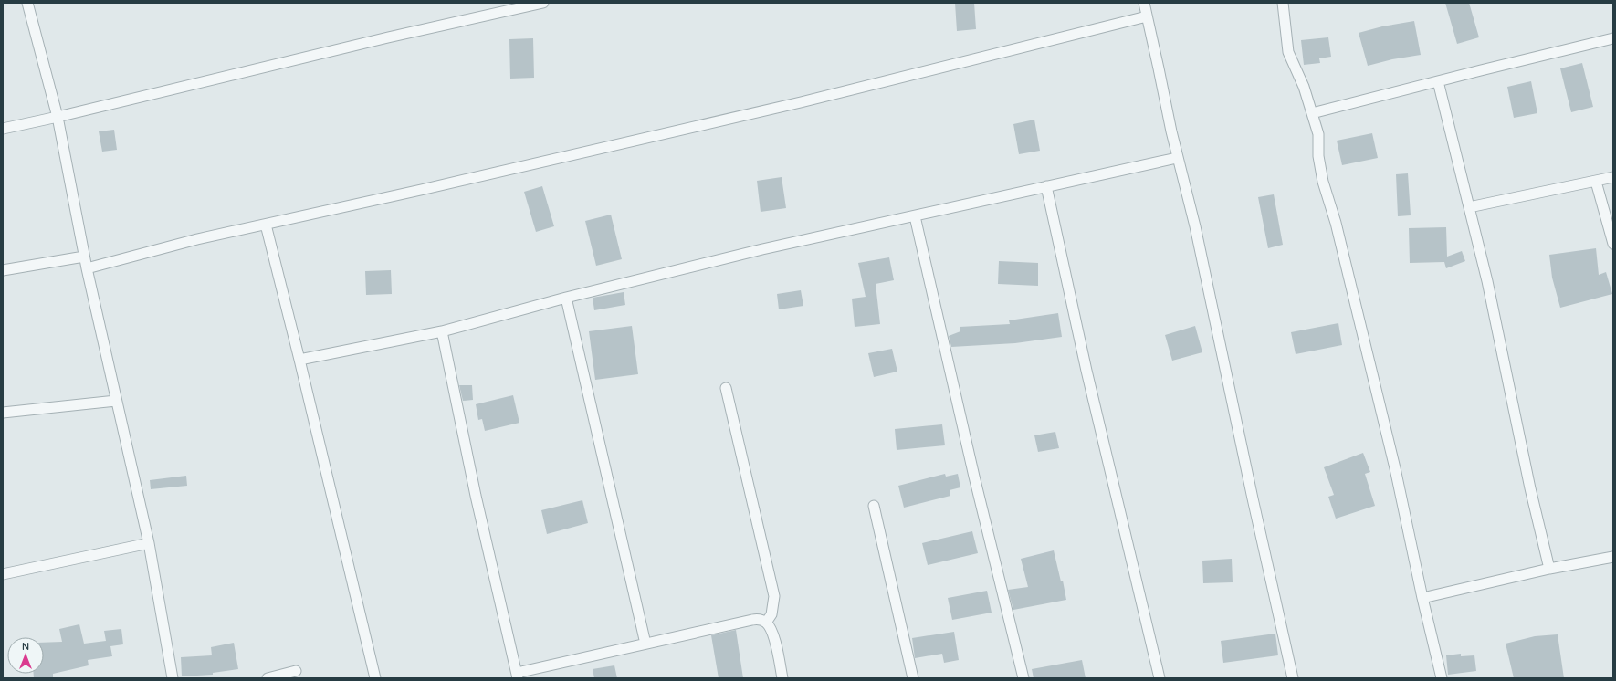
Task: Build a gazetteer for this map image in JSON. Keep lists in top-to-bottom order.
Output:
{
  "north": "top"
}
